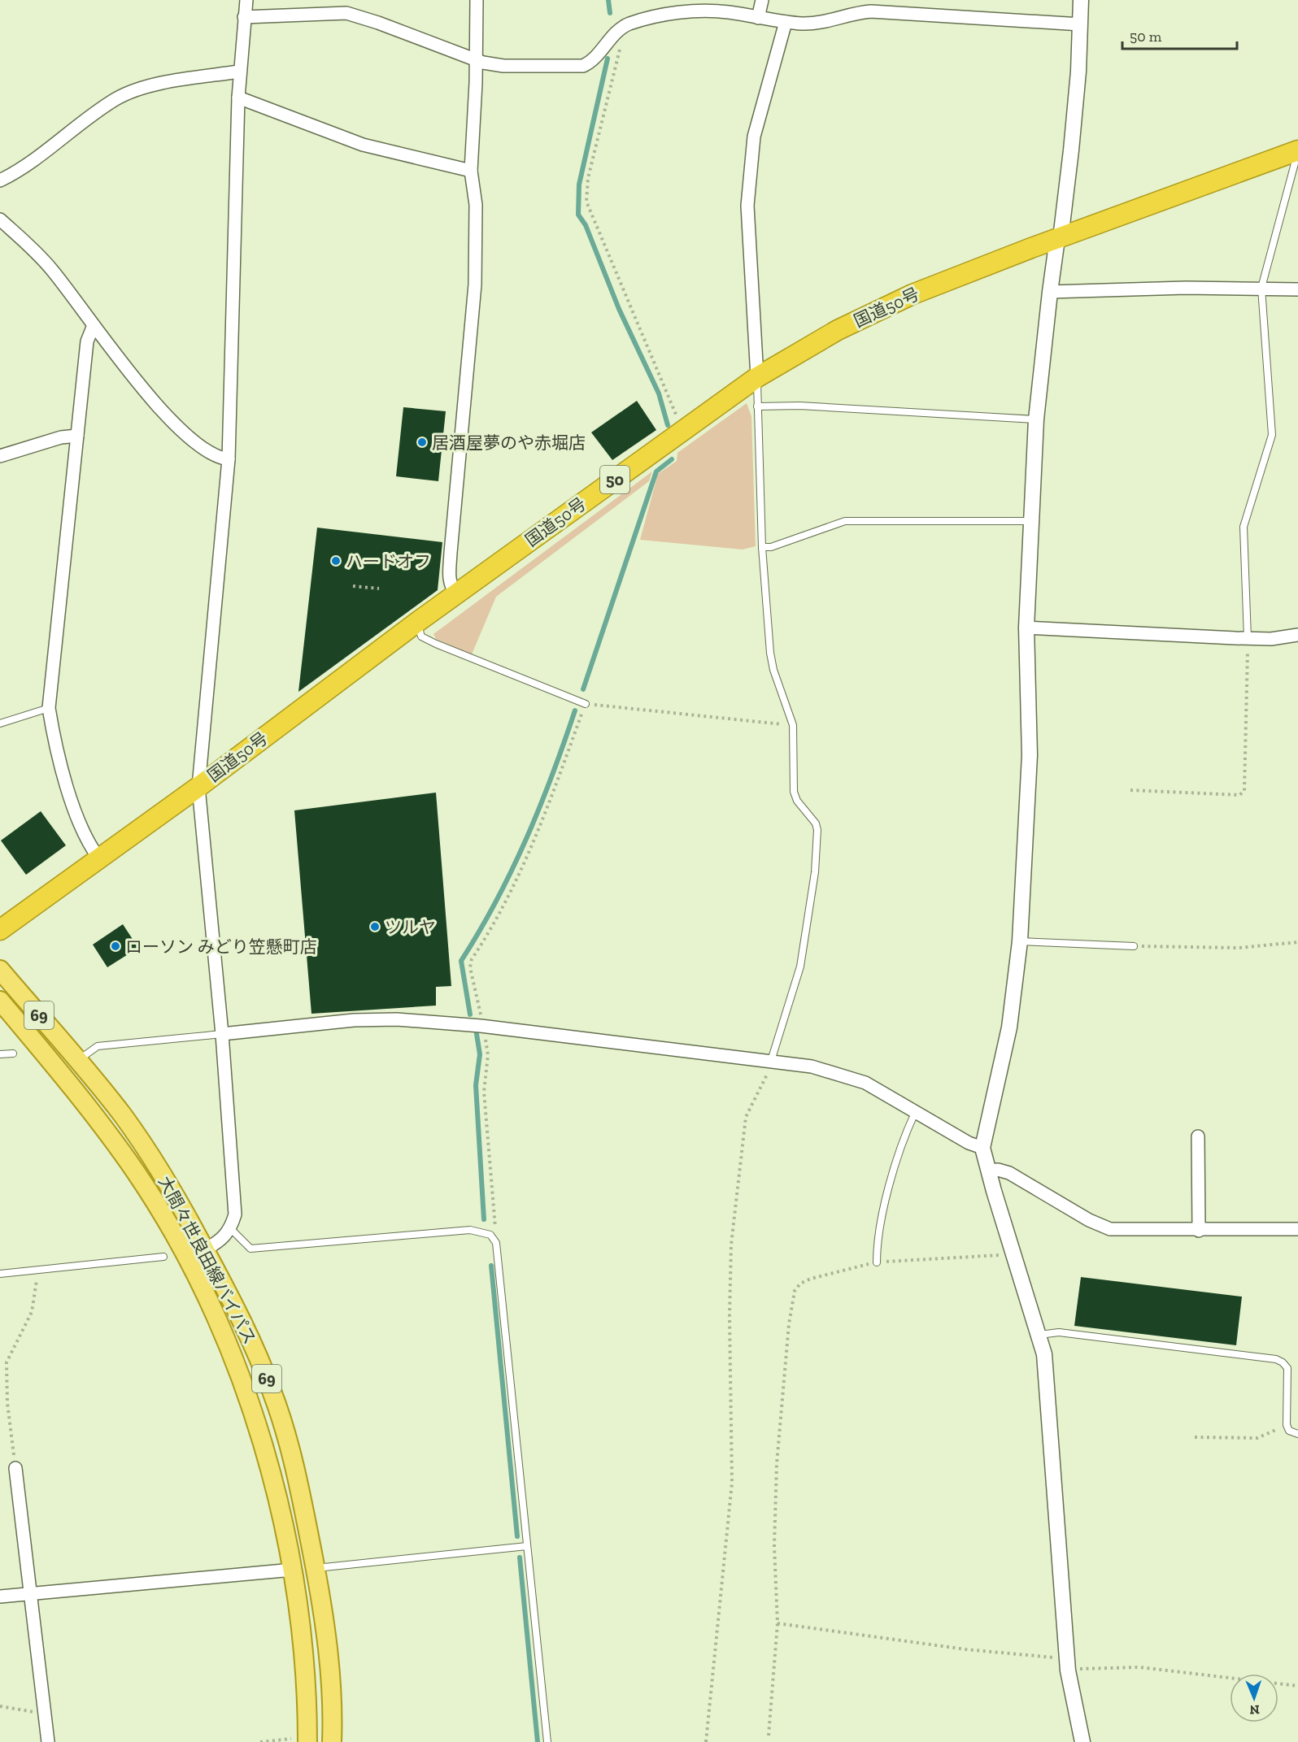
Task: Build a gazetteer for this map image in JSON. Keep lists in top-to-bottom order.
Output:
{
  "streets": {
    "highway": ["国道50号", "50"],
    "main road": ["69", "大間々世良田線バイパス"]
  },
  "places": [
    "居酒屋夢のや赤堀店",
    "ハードオフ",
    "ツルヤ",
    "ローソン みどり笠懸町店"
  ],
  "scale_bar": "50 m",
  "north": "bottom"
}
